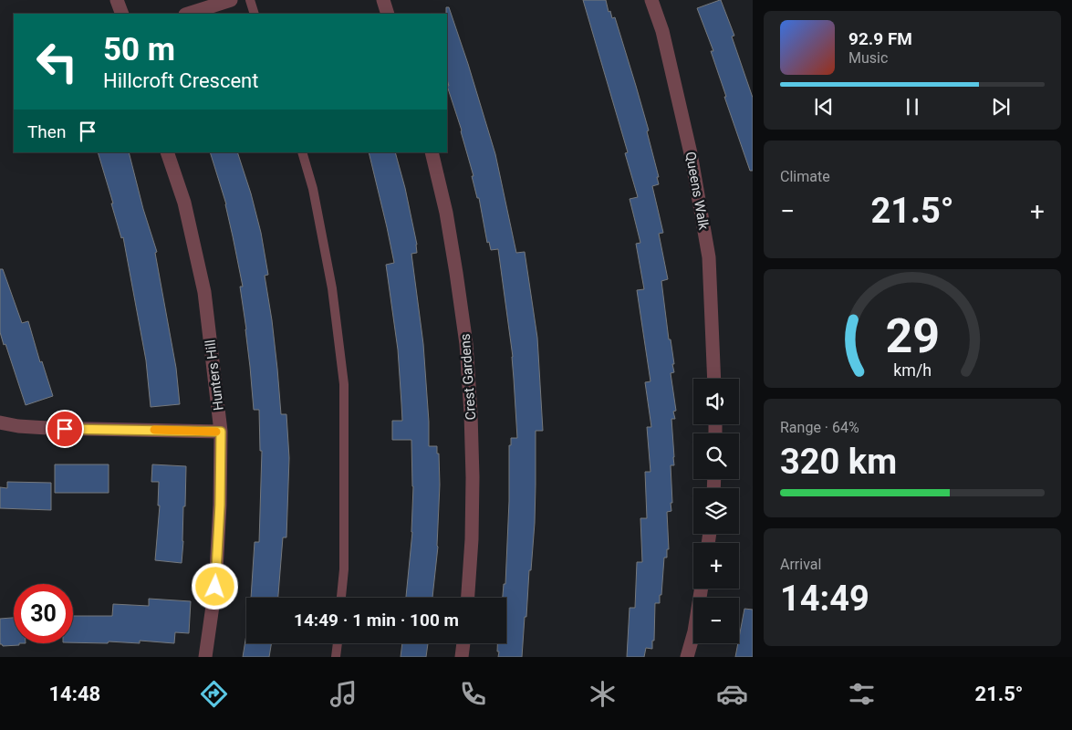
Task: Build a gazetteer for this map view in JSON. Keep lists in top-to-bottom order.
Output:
{
  "streets": {
    "street": ["Queens Walk", "Hunters Hill", "Crest Gardens"]
  },
  "page": {
    "turn": ["50 m", "Hillcroft Crescent"],
    "song": ["92.9 FM", "Music"],
    "then": "Then",
    "tile": [
      "Climate",
      ["Range · 64%", "320 km"],
      ["Arrival", "14:49"]
    ],
    "heat": ["−", "21.5°", "+"],
    "map_buttons": ["+", "−"],
    "limit": "30",
    "trip": "14:49 · 1 min · 100 m",
    "tabs": ["14:48", "21.5°"],
    "gauge": ["29", "km/h"]
  }
}
